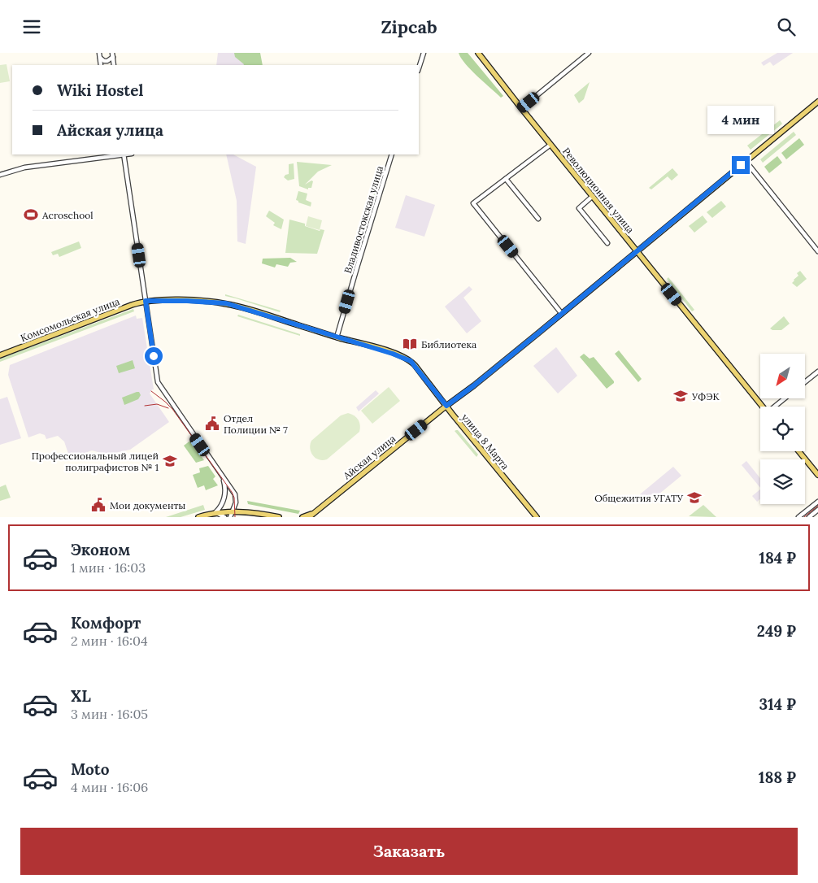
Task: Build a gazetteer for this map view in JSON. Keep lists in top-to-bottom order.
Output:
{
  "streets": {
    "main road": [
      "Революционная улица",
      "Комсомольская улица",
      "улица 8 Марта",
      "Айская улица"
    ],
    "street": ["Владивостокская улица"]
  },
  "crossings": [
    ["Революционная улица", "Айская улица"],
    ["Владивостокская улица", "улица 8 Марта"],
    ["Комсомольская улица", "улица 8 Марта"],
    ["улица 8 Марта", "Айская улица"]
  ],
  "places": {
    "sports": ["Acroschool"],
    "library": ["Библиотека"],
    "school or university": ["УФЭК", "Профессиональный лицей полиграфистов № 1", "Общежития УГАТУ"],
    "public building": ["Отдел Полиции № 7", "Мои документы"]
  },
  "north": "bottom left",
  "page": {
    "header": "Zipcab",
    "banner": ["Wiki Hostel", "Айская улица"],
    "bubble": "4 мин",
    "list": [
      {
        "name": "Эконом",
        "note": "1 мин · 16:03",
        "value": "184 ₽"
      },
      {
        "name": "Комфорт",
        "note": "2 мин · 16:04",
        "value": "249 ₽"
      },
      {
        "name": "XL",
        "note": "3 мин · 16:05",
        "value": "314 ₽"
      },
      {
        "name": "Moto",
        "note": "4 мин · 16:06",
        "value": "188 ₽"
      }
    ],
    "buttons": "Заказать"
  }
}
